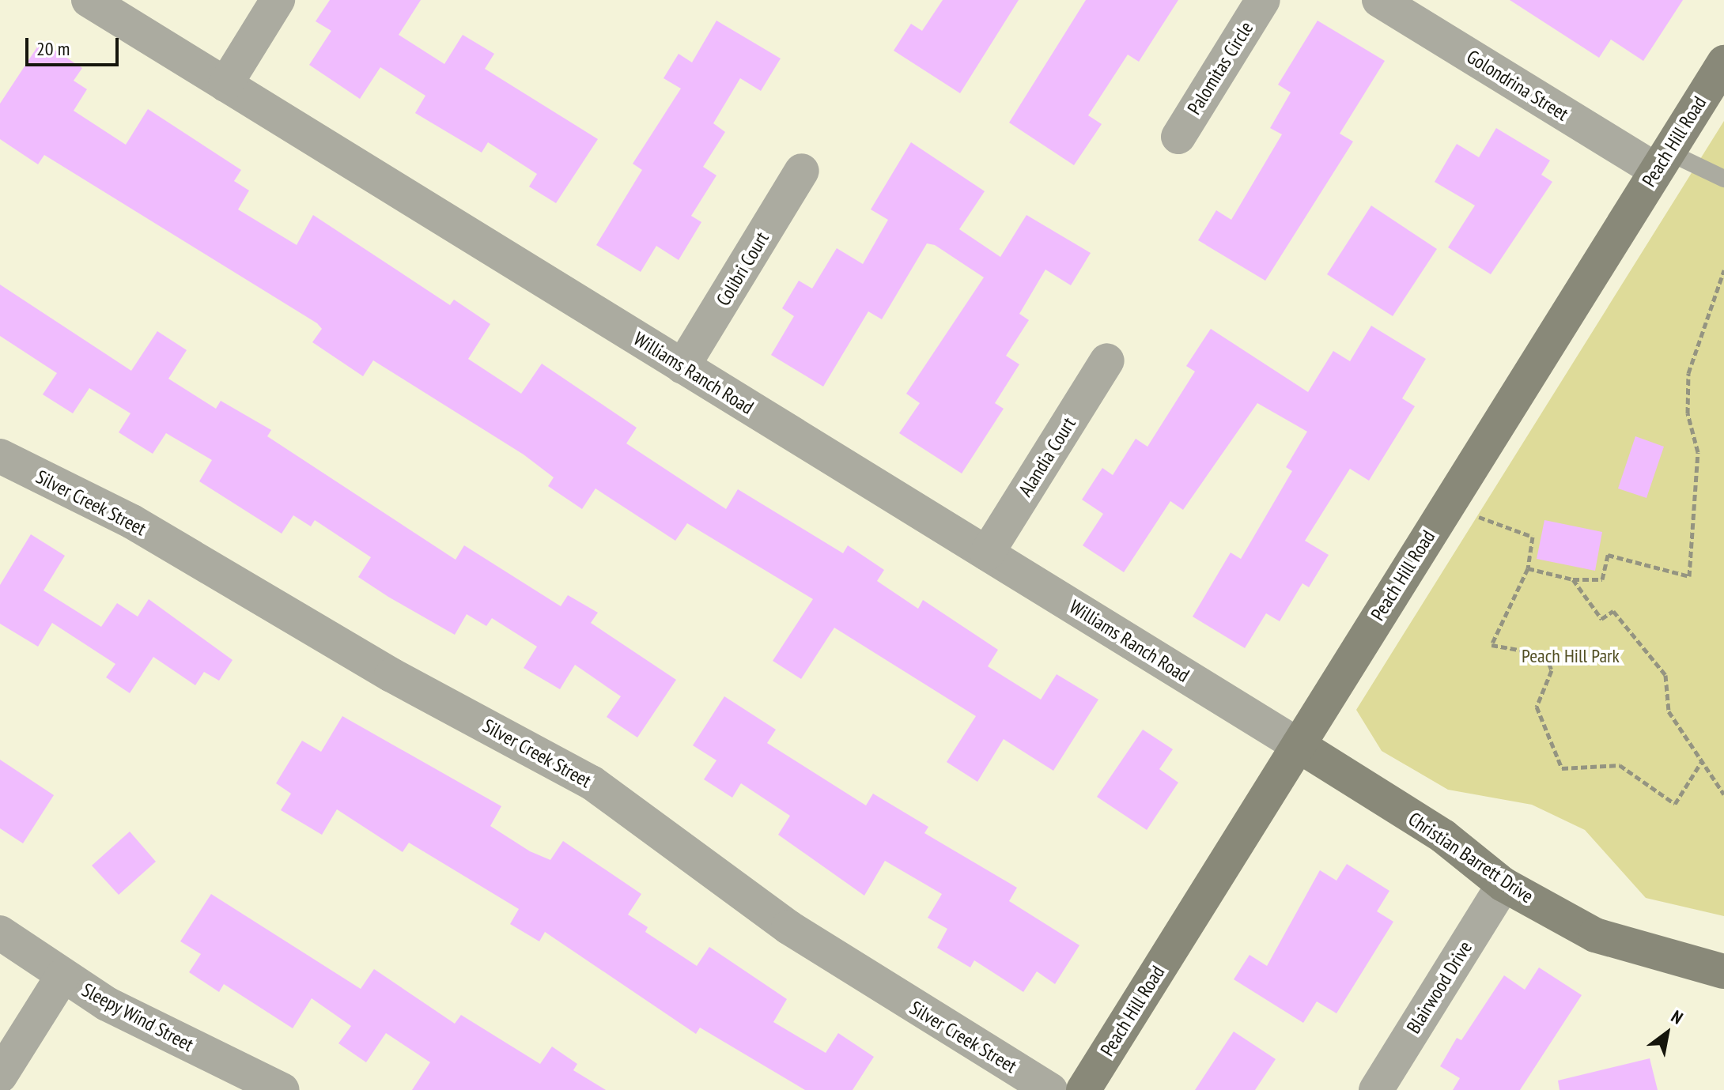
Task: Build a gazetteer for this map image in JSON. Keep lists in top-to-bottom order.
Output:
{
  "streets": {
    "street": [
      "Palomitas Circle",
      "Golondrina Street",
      "Peach Hill Road",
      "Colibri Court",
      "Williams Ranch Road",
      "Alandia Court",
      "Silver Creek Street",
      "Christian Barrett Drive",
      "Blairwood Drive",
      "Sleepy Wind Street"
    ]
  },
  "crossings": [
    ["Golondrina Street", "Peach Hill Road"],
    ["Peach Hill Road", "Williams Ranch Road"],
    ["Peach Hill Road", "Christian Barrett Drive"],
    ["Colibri Court", "Williams Ranch Road"],
    ["Williams Ranch Road", "Alandia Court"],
    ["Williams Ranch Road", "Christian Barrett Drive"],
    ["Christian Barrett Drive", "Blairwood Drive"]
  ],
  "parks": ["Peach Hill Park"],
  "scale_bar": "20 m",
  "north": "top right"
}
